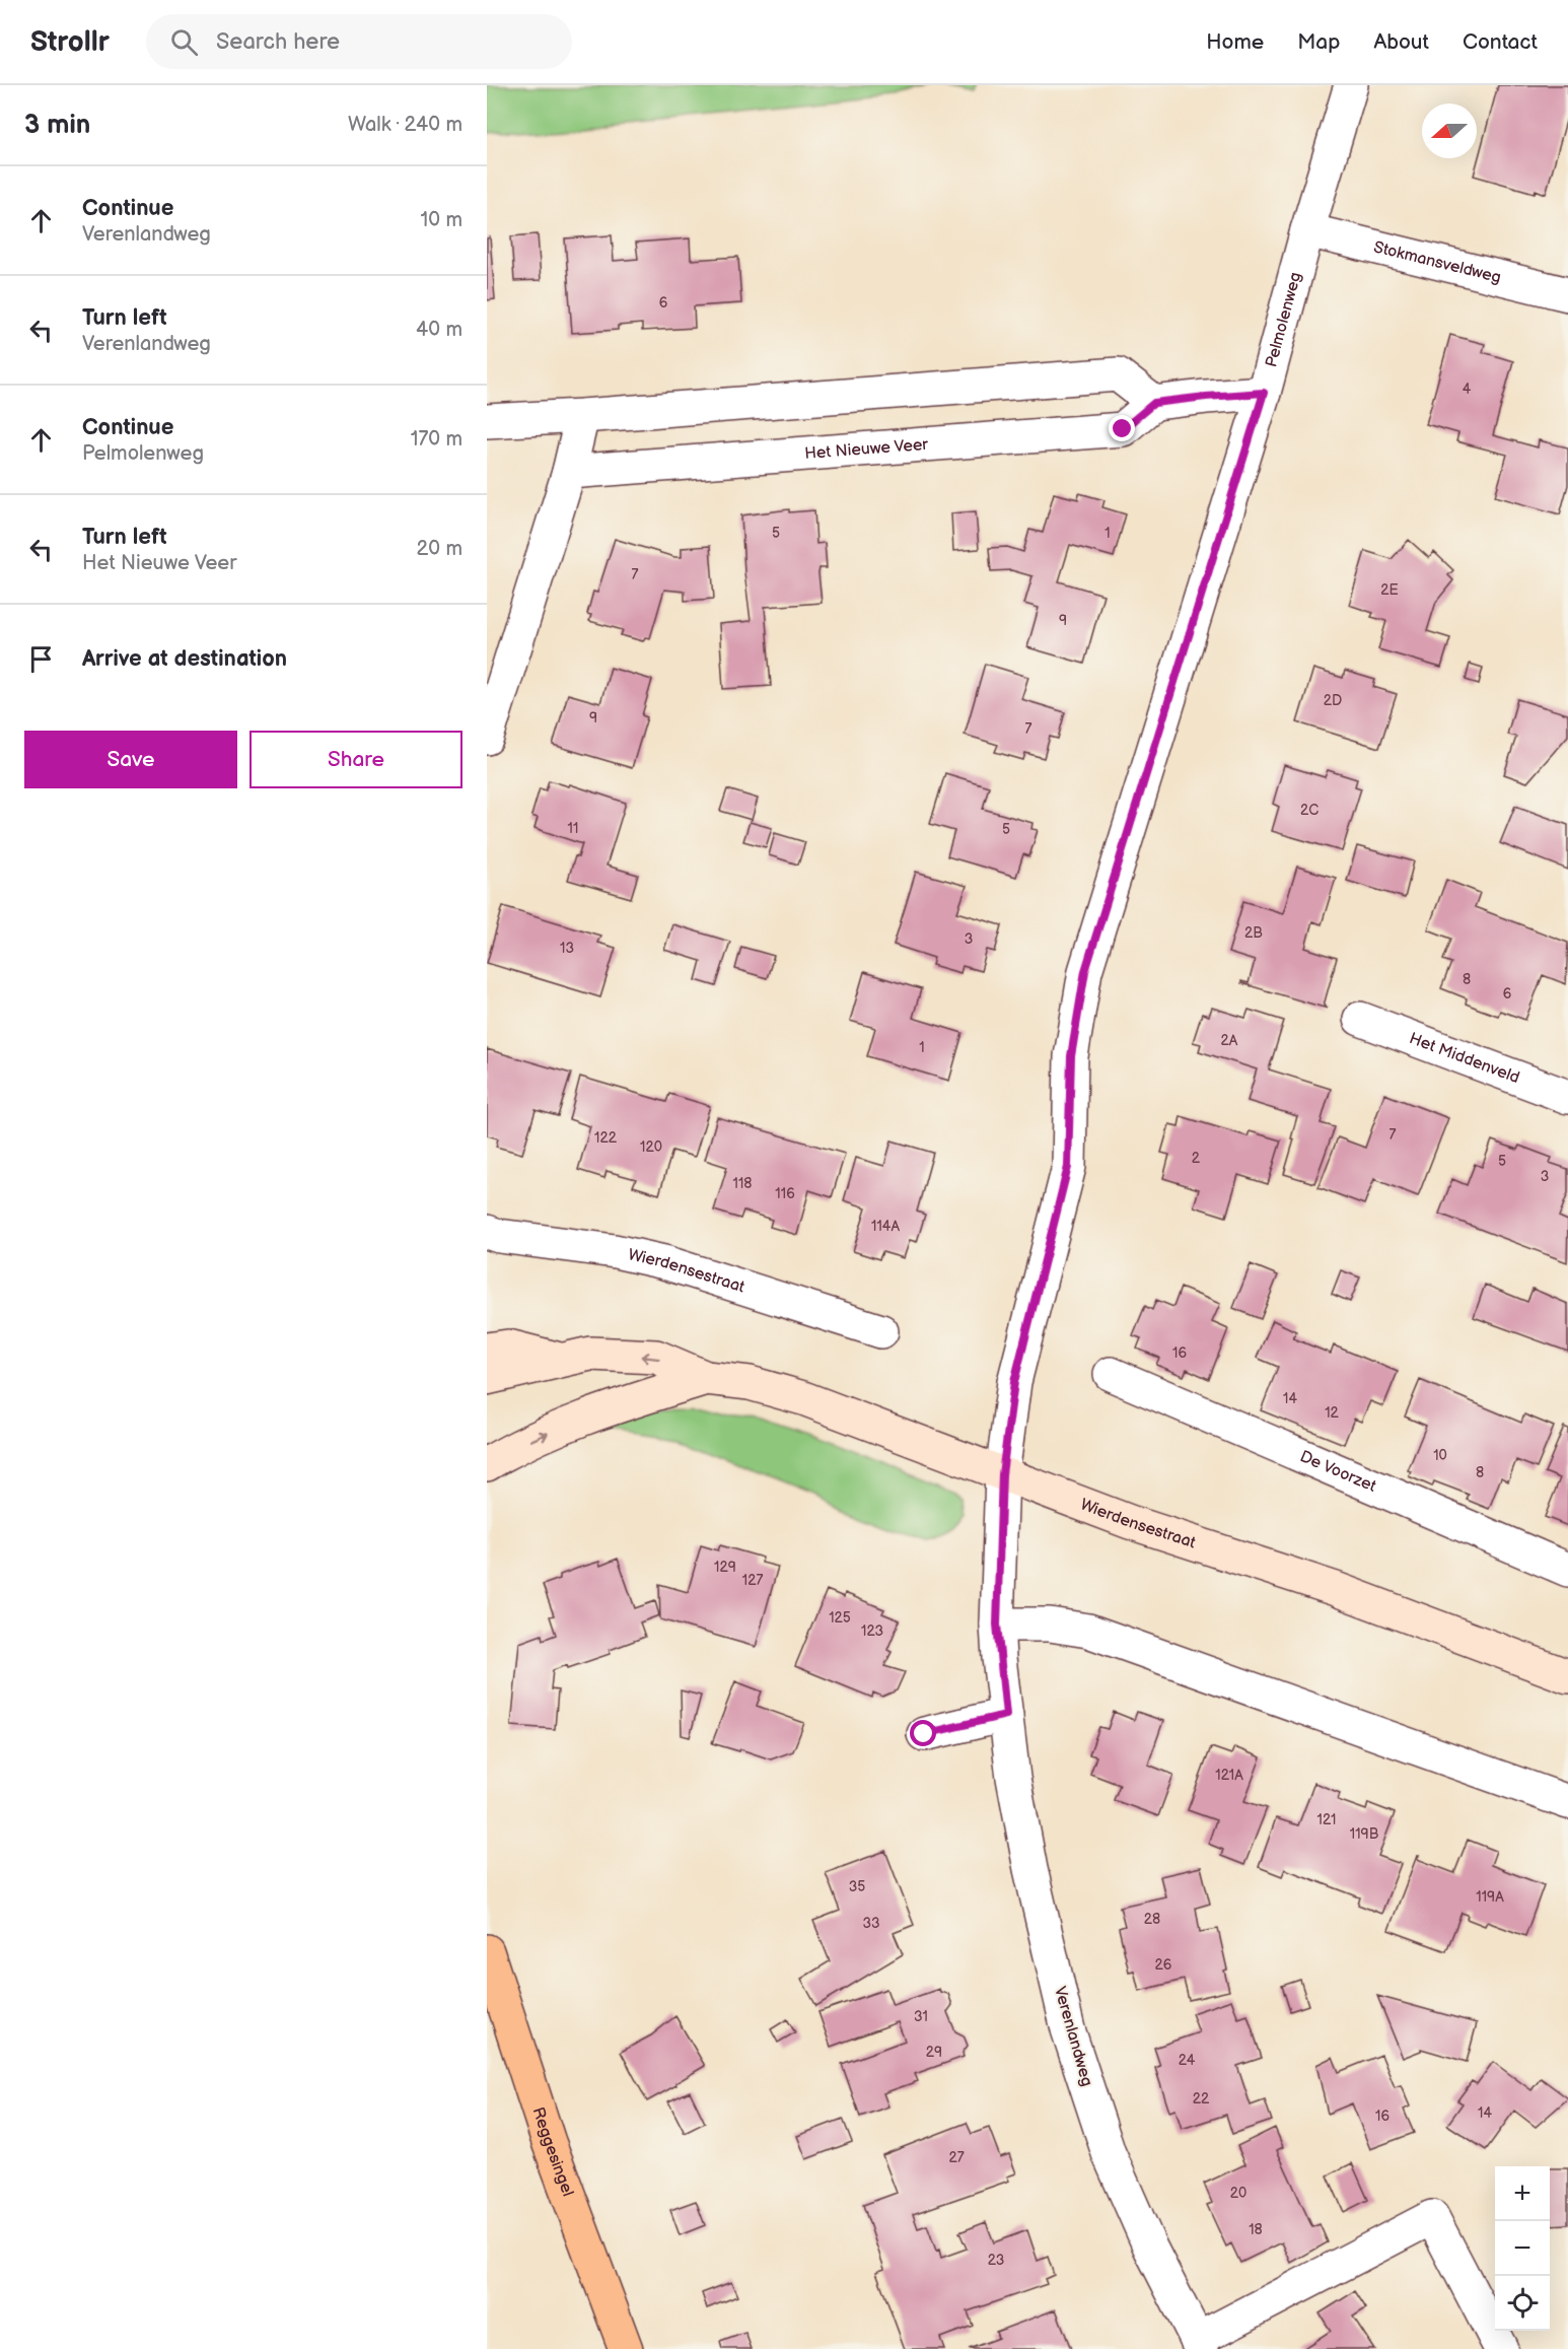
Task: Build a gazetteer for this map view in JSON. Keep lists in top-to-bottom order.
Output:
{
  "streets": {
    "main road": ["Wierdensestraat", "Reggesingel"],
    "street": [
      "Stokmansveldweg",
      "Pelmolenweg",
      "Het Nieuwe Veer",
      "Het Middenveld",
      "De Voorzet",
      "Verenlandweg"
    ]
  },
  "crossings": [
    ["Stokmansveldweg", "Pelmolenweg"],
    ["Pelmolenweg", "Wierdensestraat"],
    ["Pelmolenweg", "Verenlandweg"],
    ["Wierdensestraat", "Verenlandweg"]
  ],
  "house_numbers": [
    "6",
    "4",
    "5",
    "1",
    "7",
    "2E",
    "9",
    "2D",
    "9",
    "7",
    "2C",
    "11",
    "5",
    "2B",
    "3",
    "13",
    "8",
    "6",
    "2A",
    "1",
    "7",
    "122",
    "120",
    "2",
    "5",
    "3",
    "118",
    "116",
    "114A",
    "16",
    "14",
    "12",
    "10",
    "8",
    "129",
    "127",
    "125",
    "123",
    "121A",
    "121",
    "119B",
    "35",
    "119A",
    "28",
    "33",
    "26",
    "31",
    "29",
    "24",
    "22",
    "14",
    "16",
    "27",
    "20",
    "18",
    "23"
  ],
  "north": "left",
  "page": {
    "header": "Strollr",
    "search": "Search here",
    "nav": [
      "Home",
      "Map",
      "About",
      "Contact"
    ],
    "heading": ["3 min", "Walk · 240 m"],
    "list": [
      ["Continue", "Verenlandweg", "10 m"],
      ["Turn left", "Verenlandweg", "40 m"],
      ["Continue", "Pelmolenweg", "170 m"],
      ["Turn left", "Het Nieuwe Veer", "20 m"],
      "Arrive at destination"
    ],
    "buttons": ["Save", "Share"],
    "map_buttons": ["+", "−"]
  }
}
